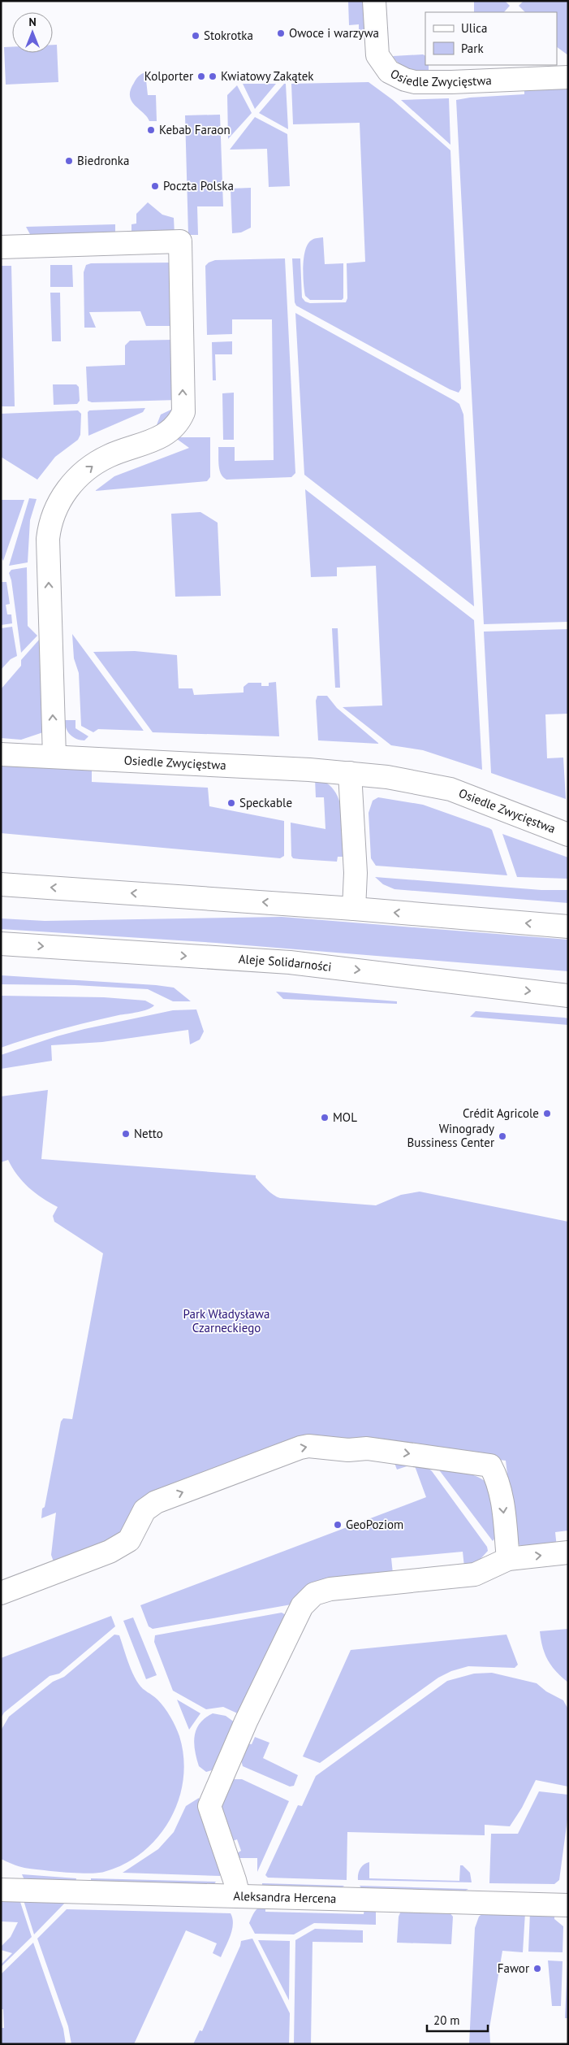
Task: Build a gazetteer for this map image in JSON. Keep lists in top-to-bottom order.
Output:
{
  "streets": {
    "street": ["Osiedle Zwycięstwa", "Aleje Solidarności", "Aleksandra Hercena"]
  },
  "parks": ["Park Władysława Czarneckiego"],
  "places": [
    "Owoce i warzywa",
    "Stokrotka",
    "Kolporter",
    "Kwiatowy Zakątek",
    "Kebab Faraon",
    "Biedronka",
    "Poczta Polska",
    "Speckable",
    "Crédit Agricole",
    "MOL",
    "Netto",
    "Winogrady Bussiness Center",
    "GeoPoziom",
    "Fawor"
  ],
  "legend": ["Ulica", "Park"],
  "scale_bar": "20 m",
  "north": "top"
}
